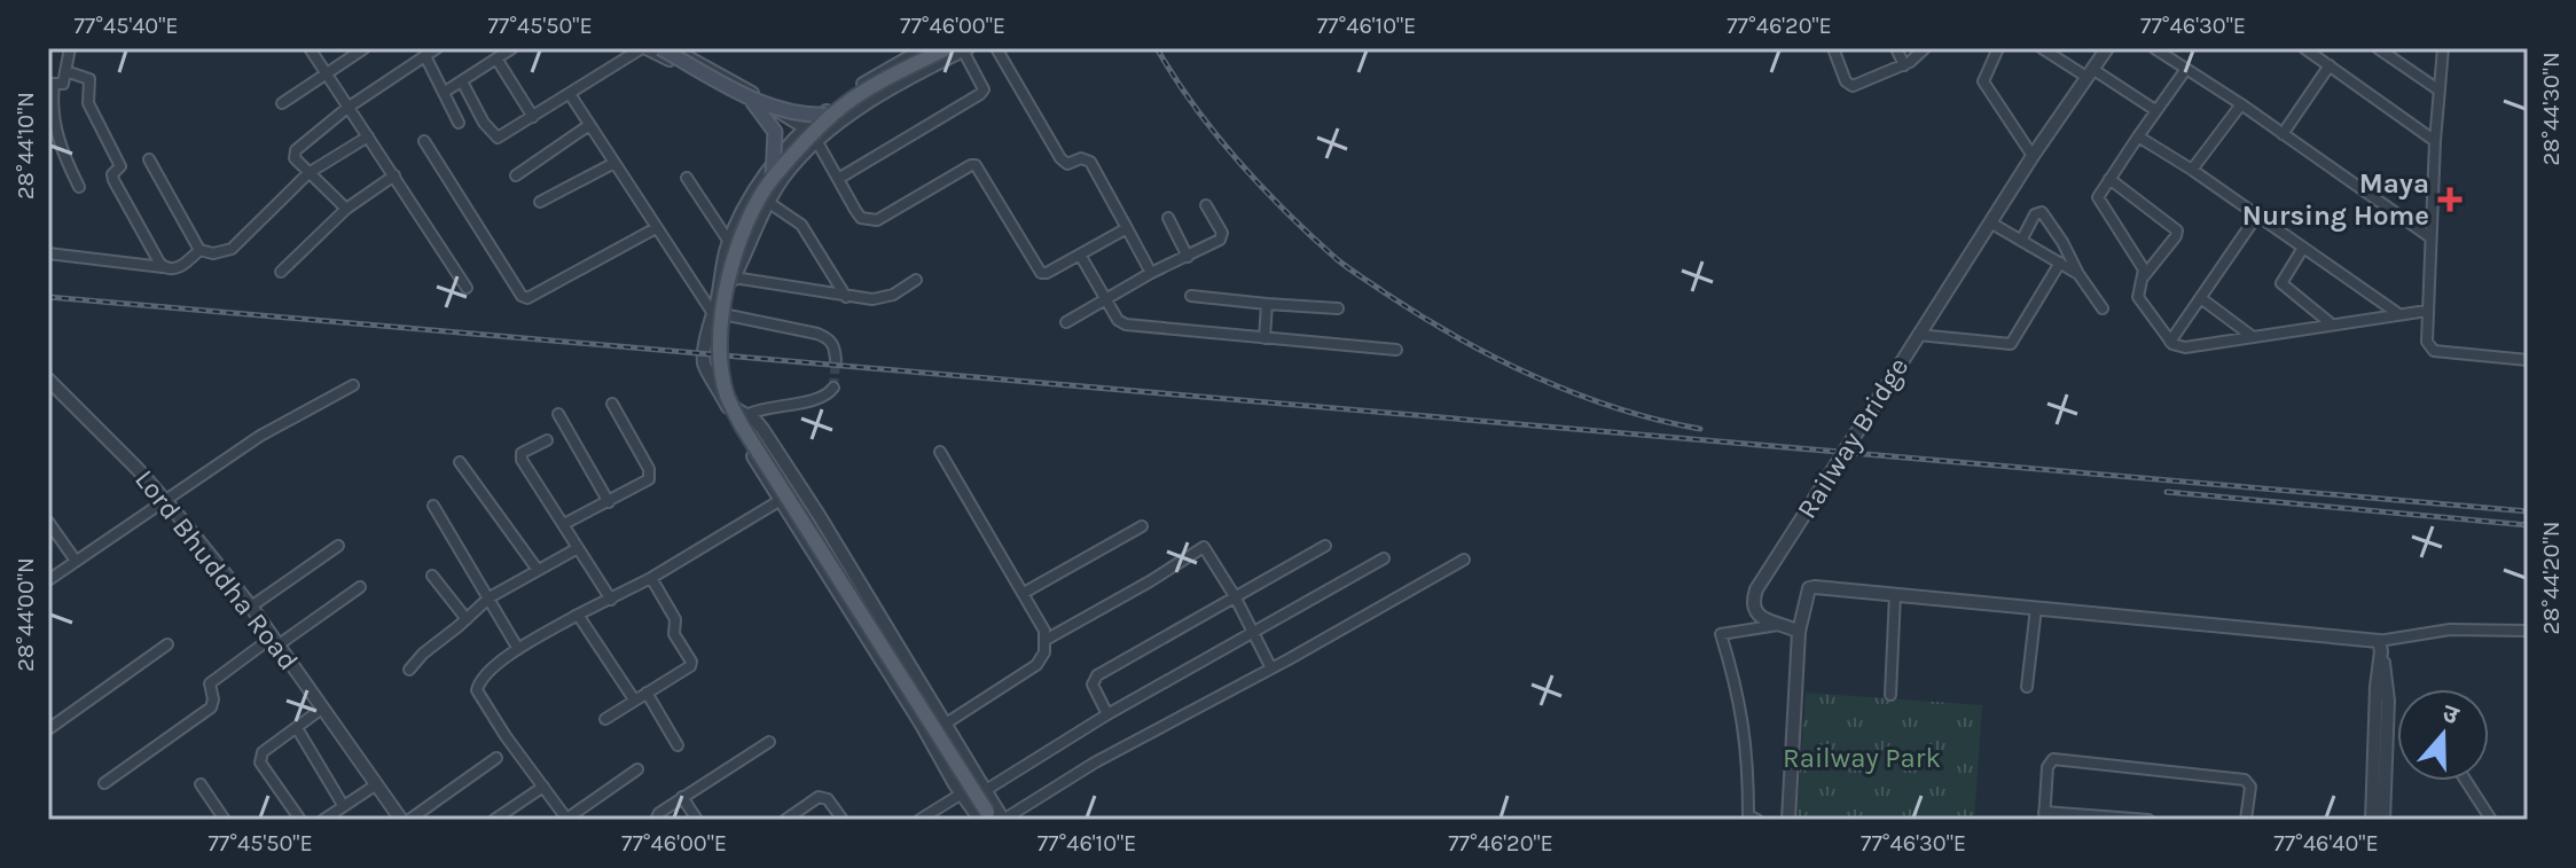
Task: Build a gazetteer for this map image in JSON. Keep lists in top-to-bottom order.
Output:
{
  "streets": {
    "street": ["Railway Bridge", "Lord Bhuddha Road"]
  },
  "parks": ["Railway Park"],
  "places": {
    "health": ["Maya Nursing Home"]
  },
  "north": "top",
  "coordinates": [
    "77°45'40\"E",
    "77°45'50\"E",
    "77°46'00\"E",
    "77°46'10\"E",
    "77°46'20\"E",
    "77°46'30\"E",
    "28°44'30\"N",
    "28°44'10\"N",
    "28°44'20\"N",
    "28°44'00\"N",
    "77°46'40\"E"
  ]
}
